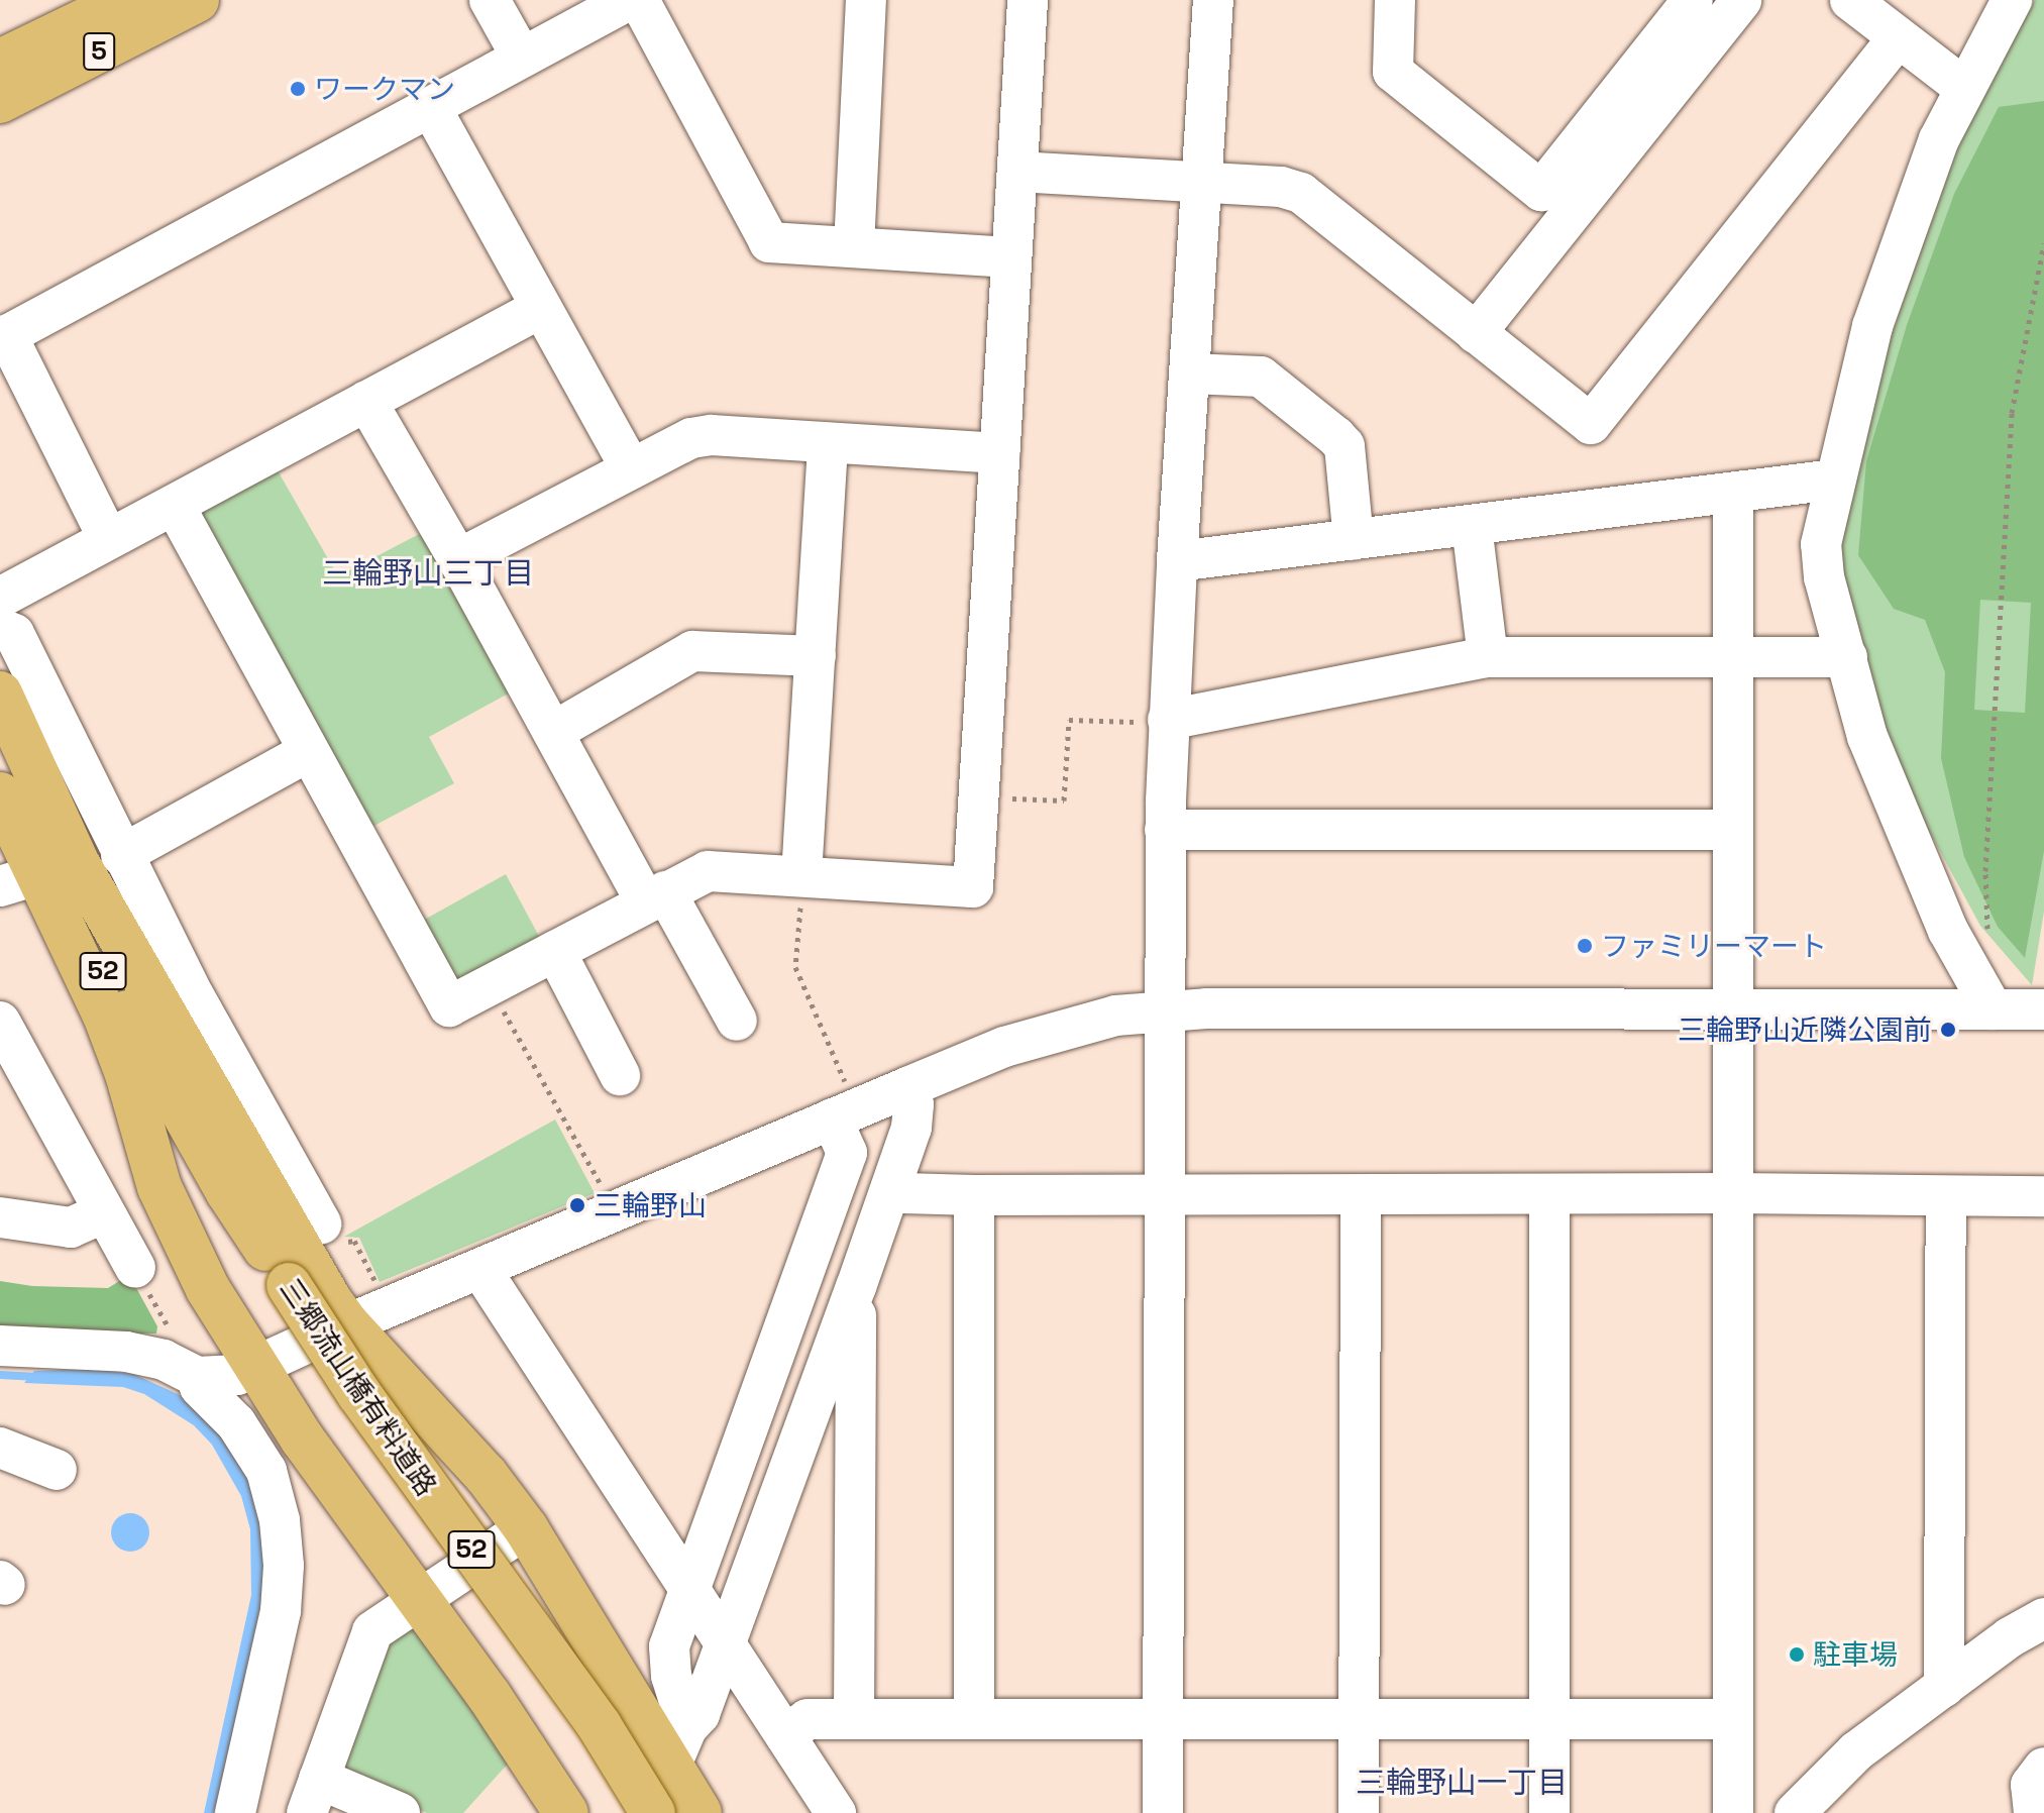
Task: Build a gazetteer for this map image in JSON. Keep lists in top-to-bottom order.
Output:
{
  "streets": {
    "main road": ["5", "52", "三郷流山橋有料道路"]
  },
  "crossings": [
    ["52", "三郷流山橋有料道路"]
  ],
  "districts": ["三輪野山三丁目", "三輪野山一丁目"],
  "places": [
    "ワークマン",
    "ファミリーマート",
    "三輪野山近隣公園前",
    "三輪野山",
    "駐車場"
  ]
}
